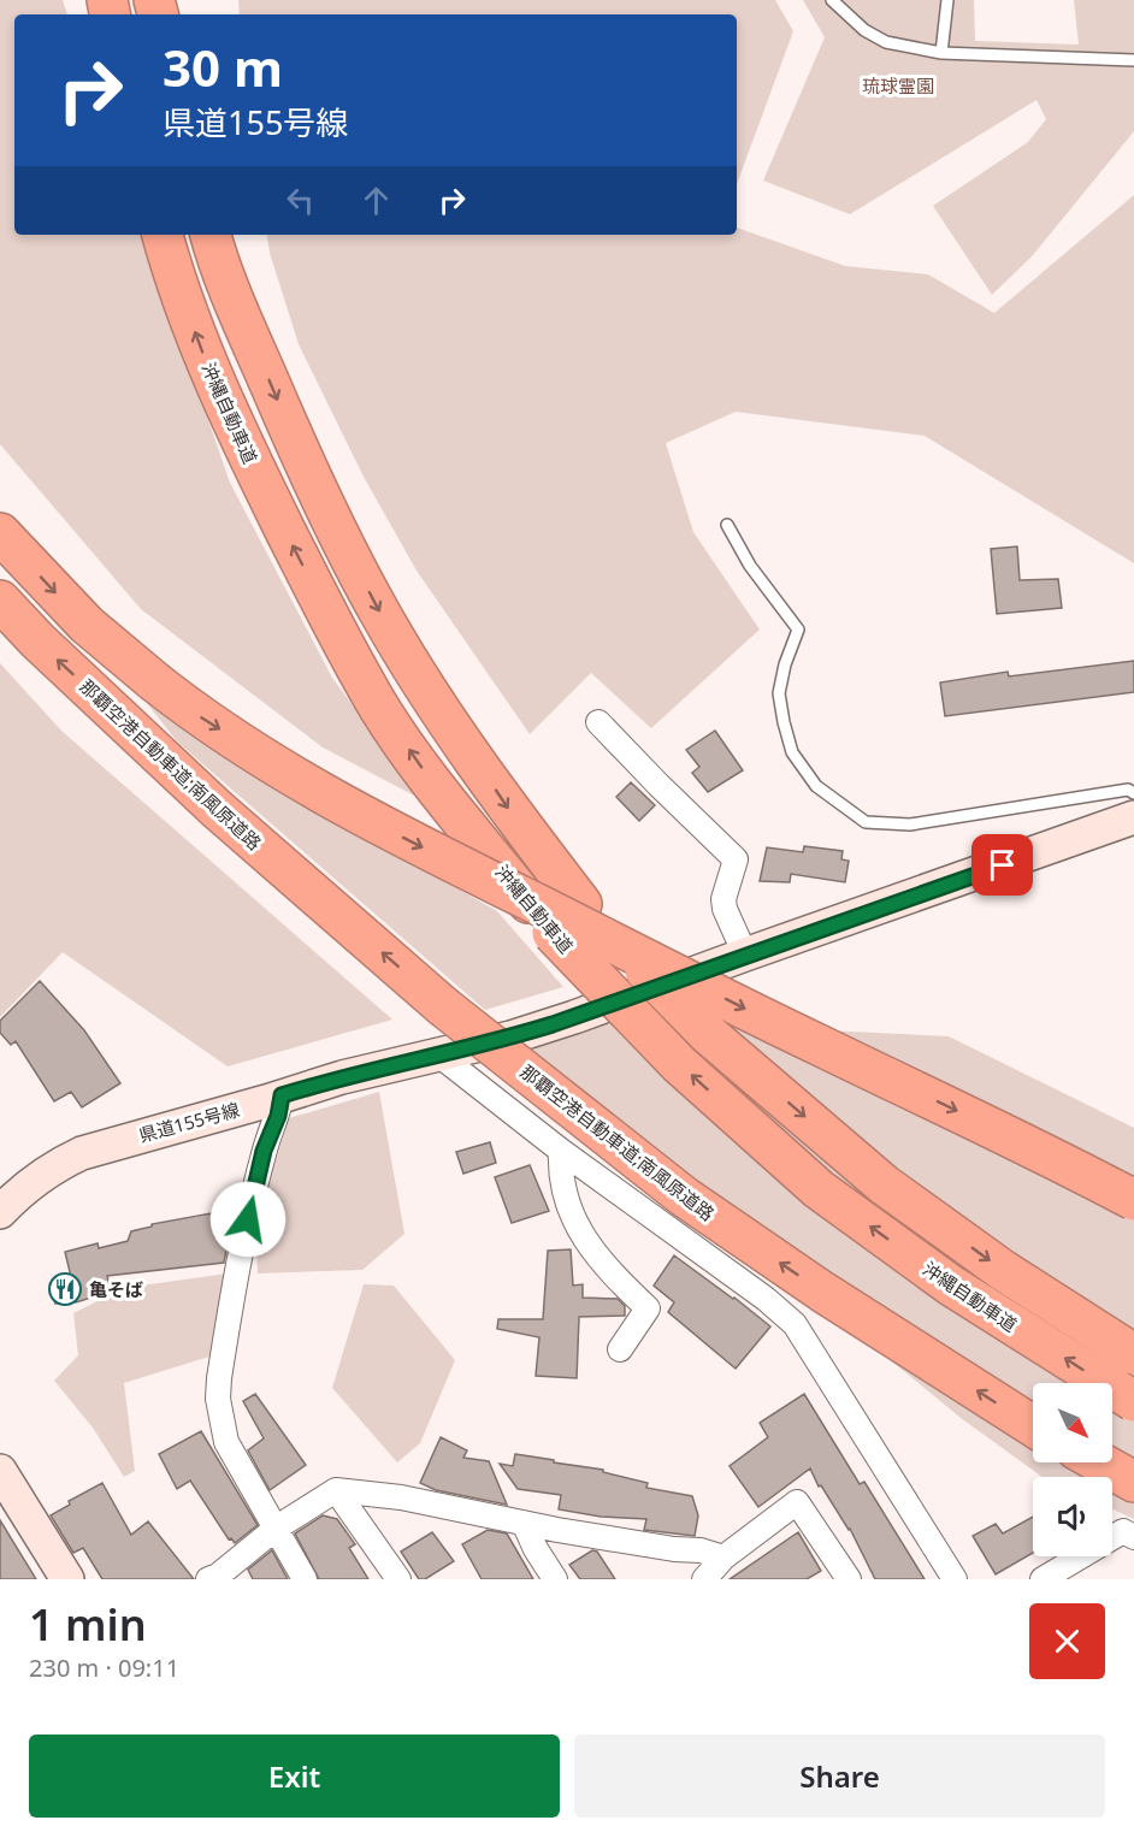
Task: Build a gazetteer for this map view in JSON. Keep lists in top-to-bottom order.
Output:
{
  "streets": {
    "highway": ["沖縄自動車道", "那覇空港自動車道;南風原道路"],
    "main road": ["県道155号線"]
  },
  "parks": ["琉球霊園"],
  "places": {
    "restaurant": ["亀そば"]
  },
  "north": "bottom right",
  "page": {
    "turn": ["30 m", "県道155号線"],
    "heading": ["1 min", "230 m · 09:11"],
    "buttons": ["Exit", "Share"]
  }
}
